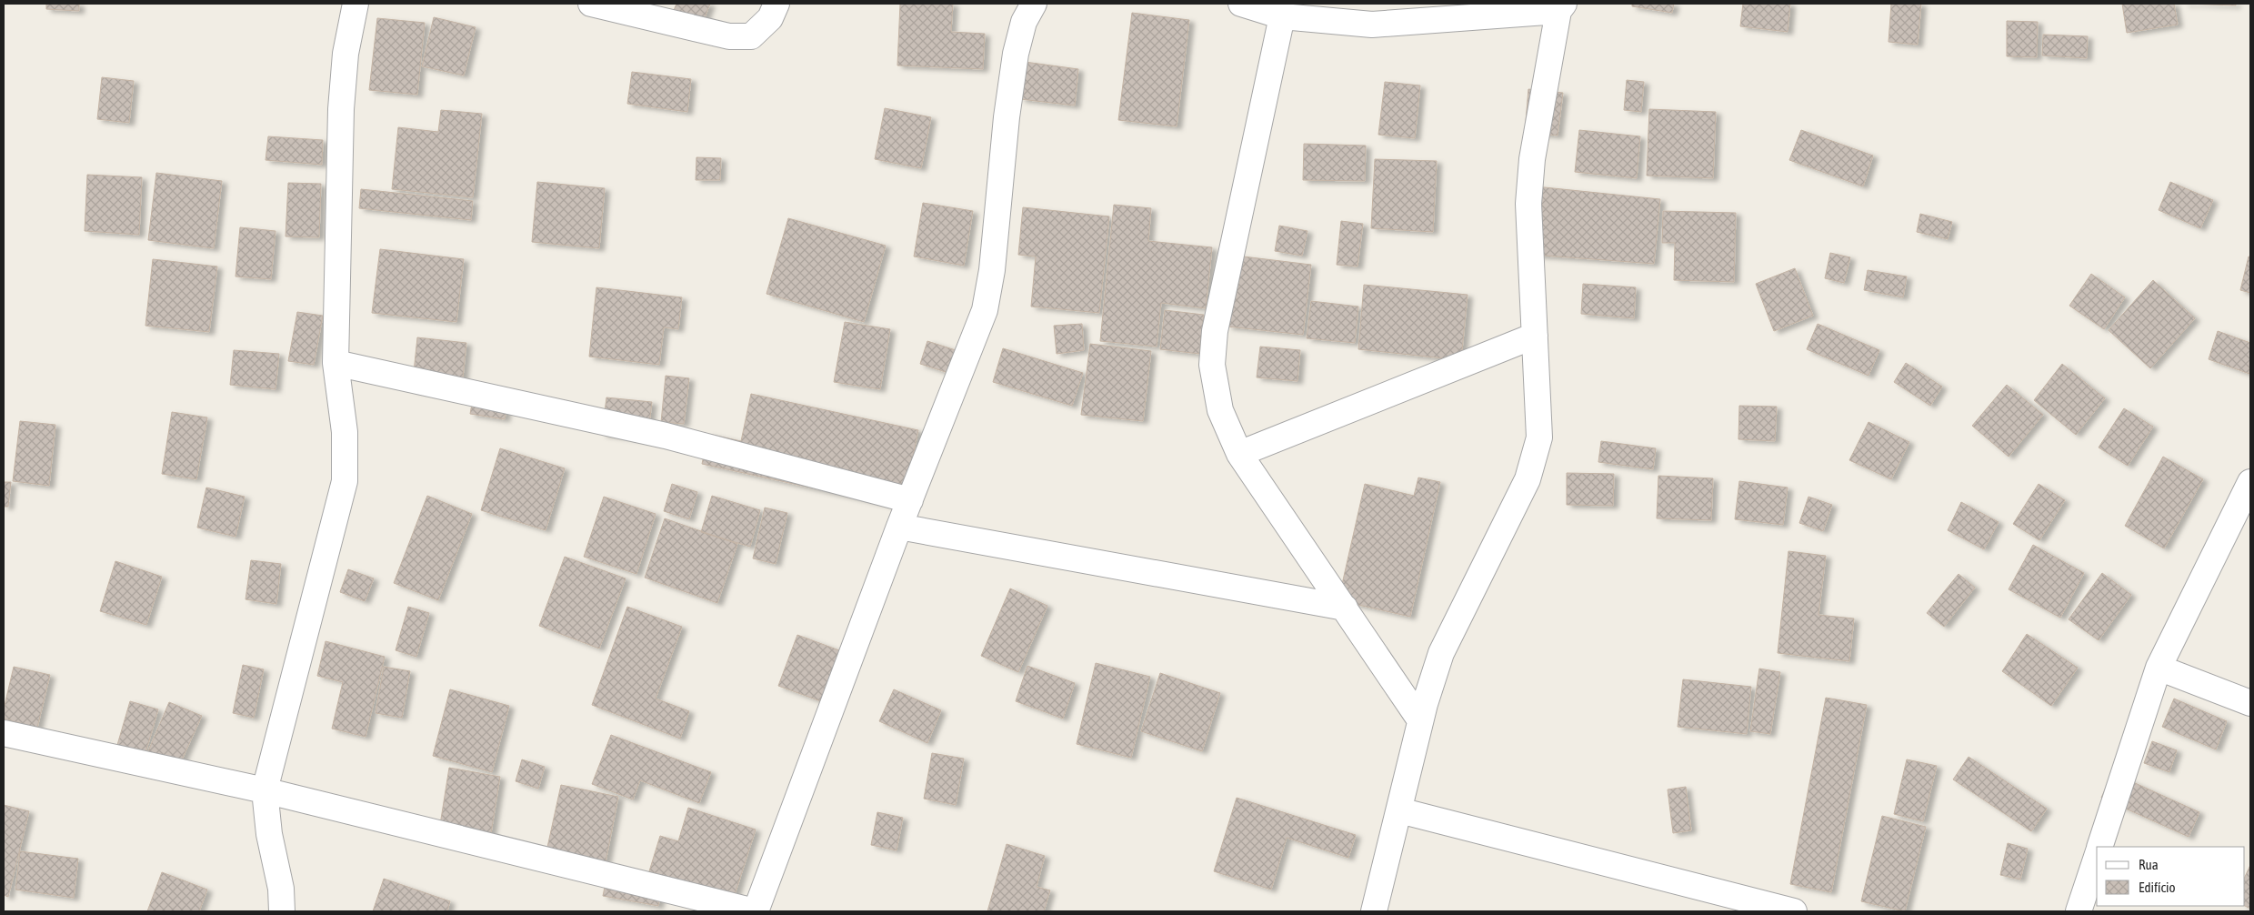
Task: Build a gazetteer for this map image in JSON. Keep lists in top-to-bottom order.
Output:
{
  "legend": ["Rua", "Edifício"]
}
